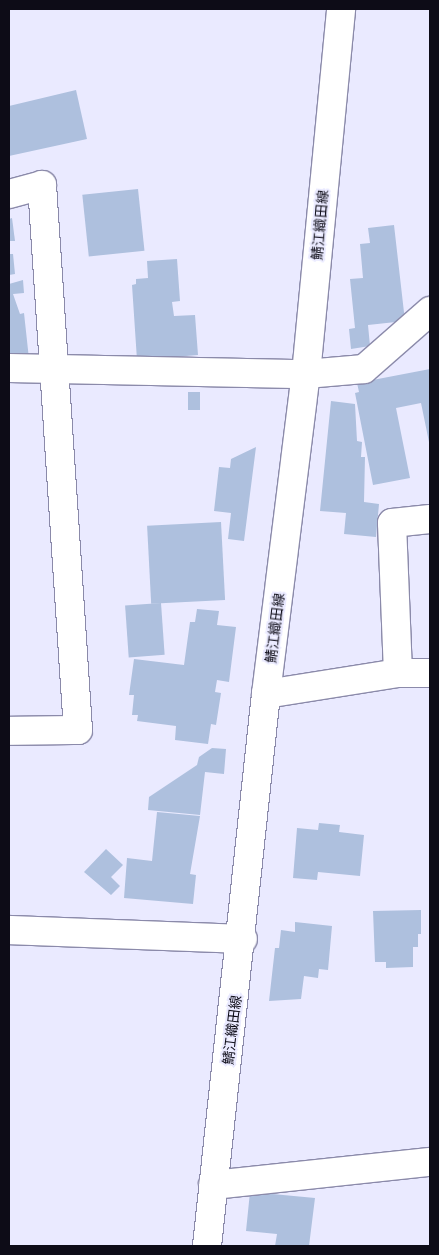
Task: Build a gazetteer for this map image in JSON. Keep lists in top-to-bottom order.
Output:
{
  "streets": {
    "street": ["鯖江織田線"]
  }
}
